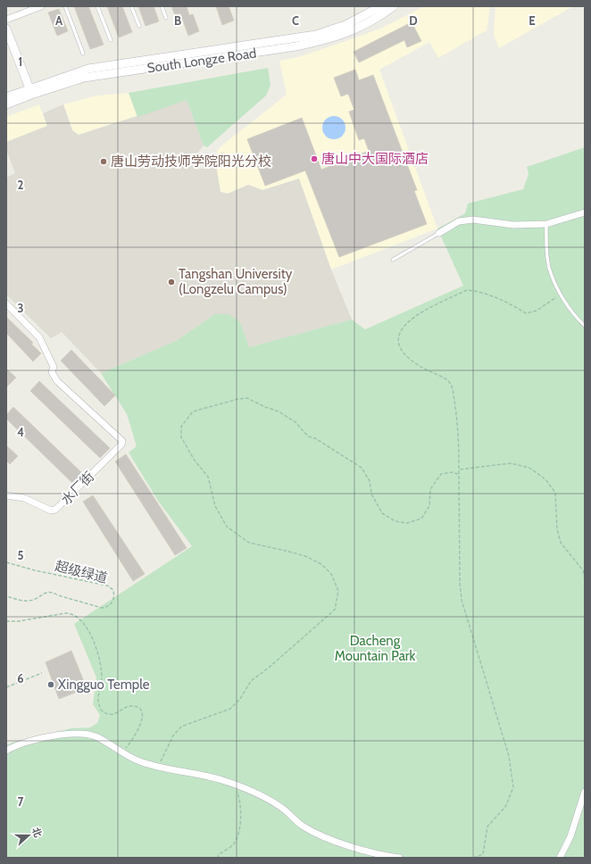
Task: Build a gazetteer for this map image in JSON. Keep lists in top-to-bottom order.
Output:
{
  "streets": {
    "main road": ["South Longze Road"],
    "street": ["水厂街"],
    "path": ["超级绿道"]
  },
  "parks": ["Dacheng Mountain Park"],
  "places": [
    "唐山中大国际酒店",
    "唐山劳动技师学院阳光分校",
    "Tangshan University (Longzelu Campus)",
    "Xingguo Temple"
  ],
  "north": "right",
  "grid": {
    "columns": [
      "A",
      "B",
      "C",
      "D",
      "E"
    ],
    "rows": [
      "1",
      "2",
      "3",
      "4",
      "5",
      "6",
      "7"
    ]
  }
}
